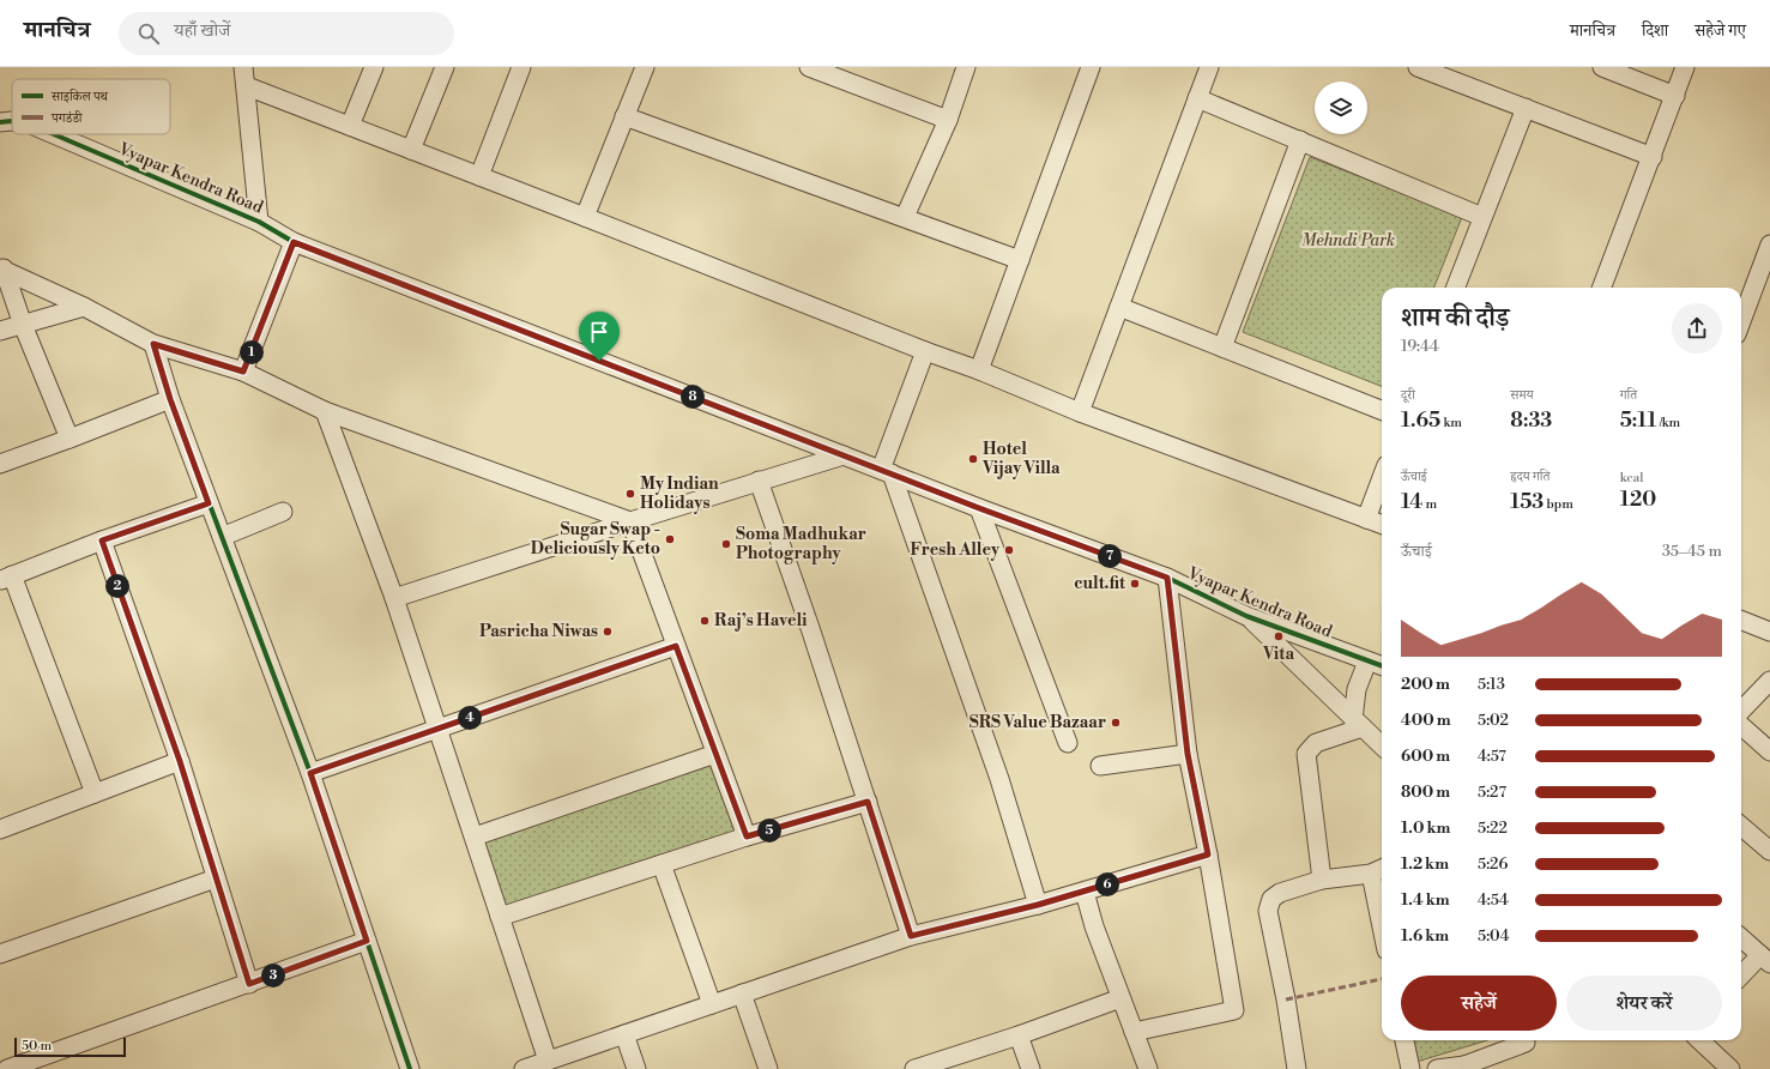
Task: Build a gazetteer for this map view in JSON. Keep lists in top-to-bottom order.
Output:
{
  "streets": {
    "street": ["Vyapar Kendra Road"]
  },
  "parks": ["Mehndi Park"],
  "places": [
    "Hotel Vijay Villa",
    "My Indian Holidays",
    "Sugar Swap - Deliciously Keto",
    "Soma Madhukar Photography",
    "Fresh Alley",
    "cult.fit",
    "Raj’s Haveli",
    "Pasricha Niwas",
    "Vita",
    "SRS Value Bazaar"
  ],
  "legend": ["साइकिल पथ", "पगडंडी"],
  "scale_bar": "50 m",
  "page": {
    "header": "मानचित्र",
    "search": "यहाँ खोजें",
    "nav": ["मानचित्र", "दिशा", "सहेजे गए"],
    "heading": ["शाम की दौड़", "19:44"],
    "pins": [
      "1",
      "8",
      "7",
      "2",
      "4",
      "5",
      "6",
      "3"
    ],
    "stats": [
      ["दूरी", "1.65 km"],
      ["समय", "8:33"],
      ["गति", "5:11 /km"],
      ["ऊँचाई", "14 m"],
      ["हृदय गति", "153 bpm"],
      ["kcal", "120"]
    ],
    "chart": ["ऊँचाई", "35–45 m"],
    "list": [
      {
        "name": "200 m",
        "note": "5:13"
      },
      {
        "name": "400 m",
        "note": "5:02"
      },
      {
        "name": "600 m",
        "note": "4:57"
      },
      {
        "name": "800 m",
        "note": "5:27"
      },
      {
        "name": "1.0 km",
        "note": "5:22"
      },
      {
        "name": "1.2 km",
        "note": "5:26"
      },
      {
        "name": "1.4 km",
        "note": "4:54"
      },
      {
        "name": "1.6 km",
        "note": "5:04"
      }
    ],
    "buttons": ["सहेजें", "शेयर करें"],
    "scale": "50 m"
  }
}
